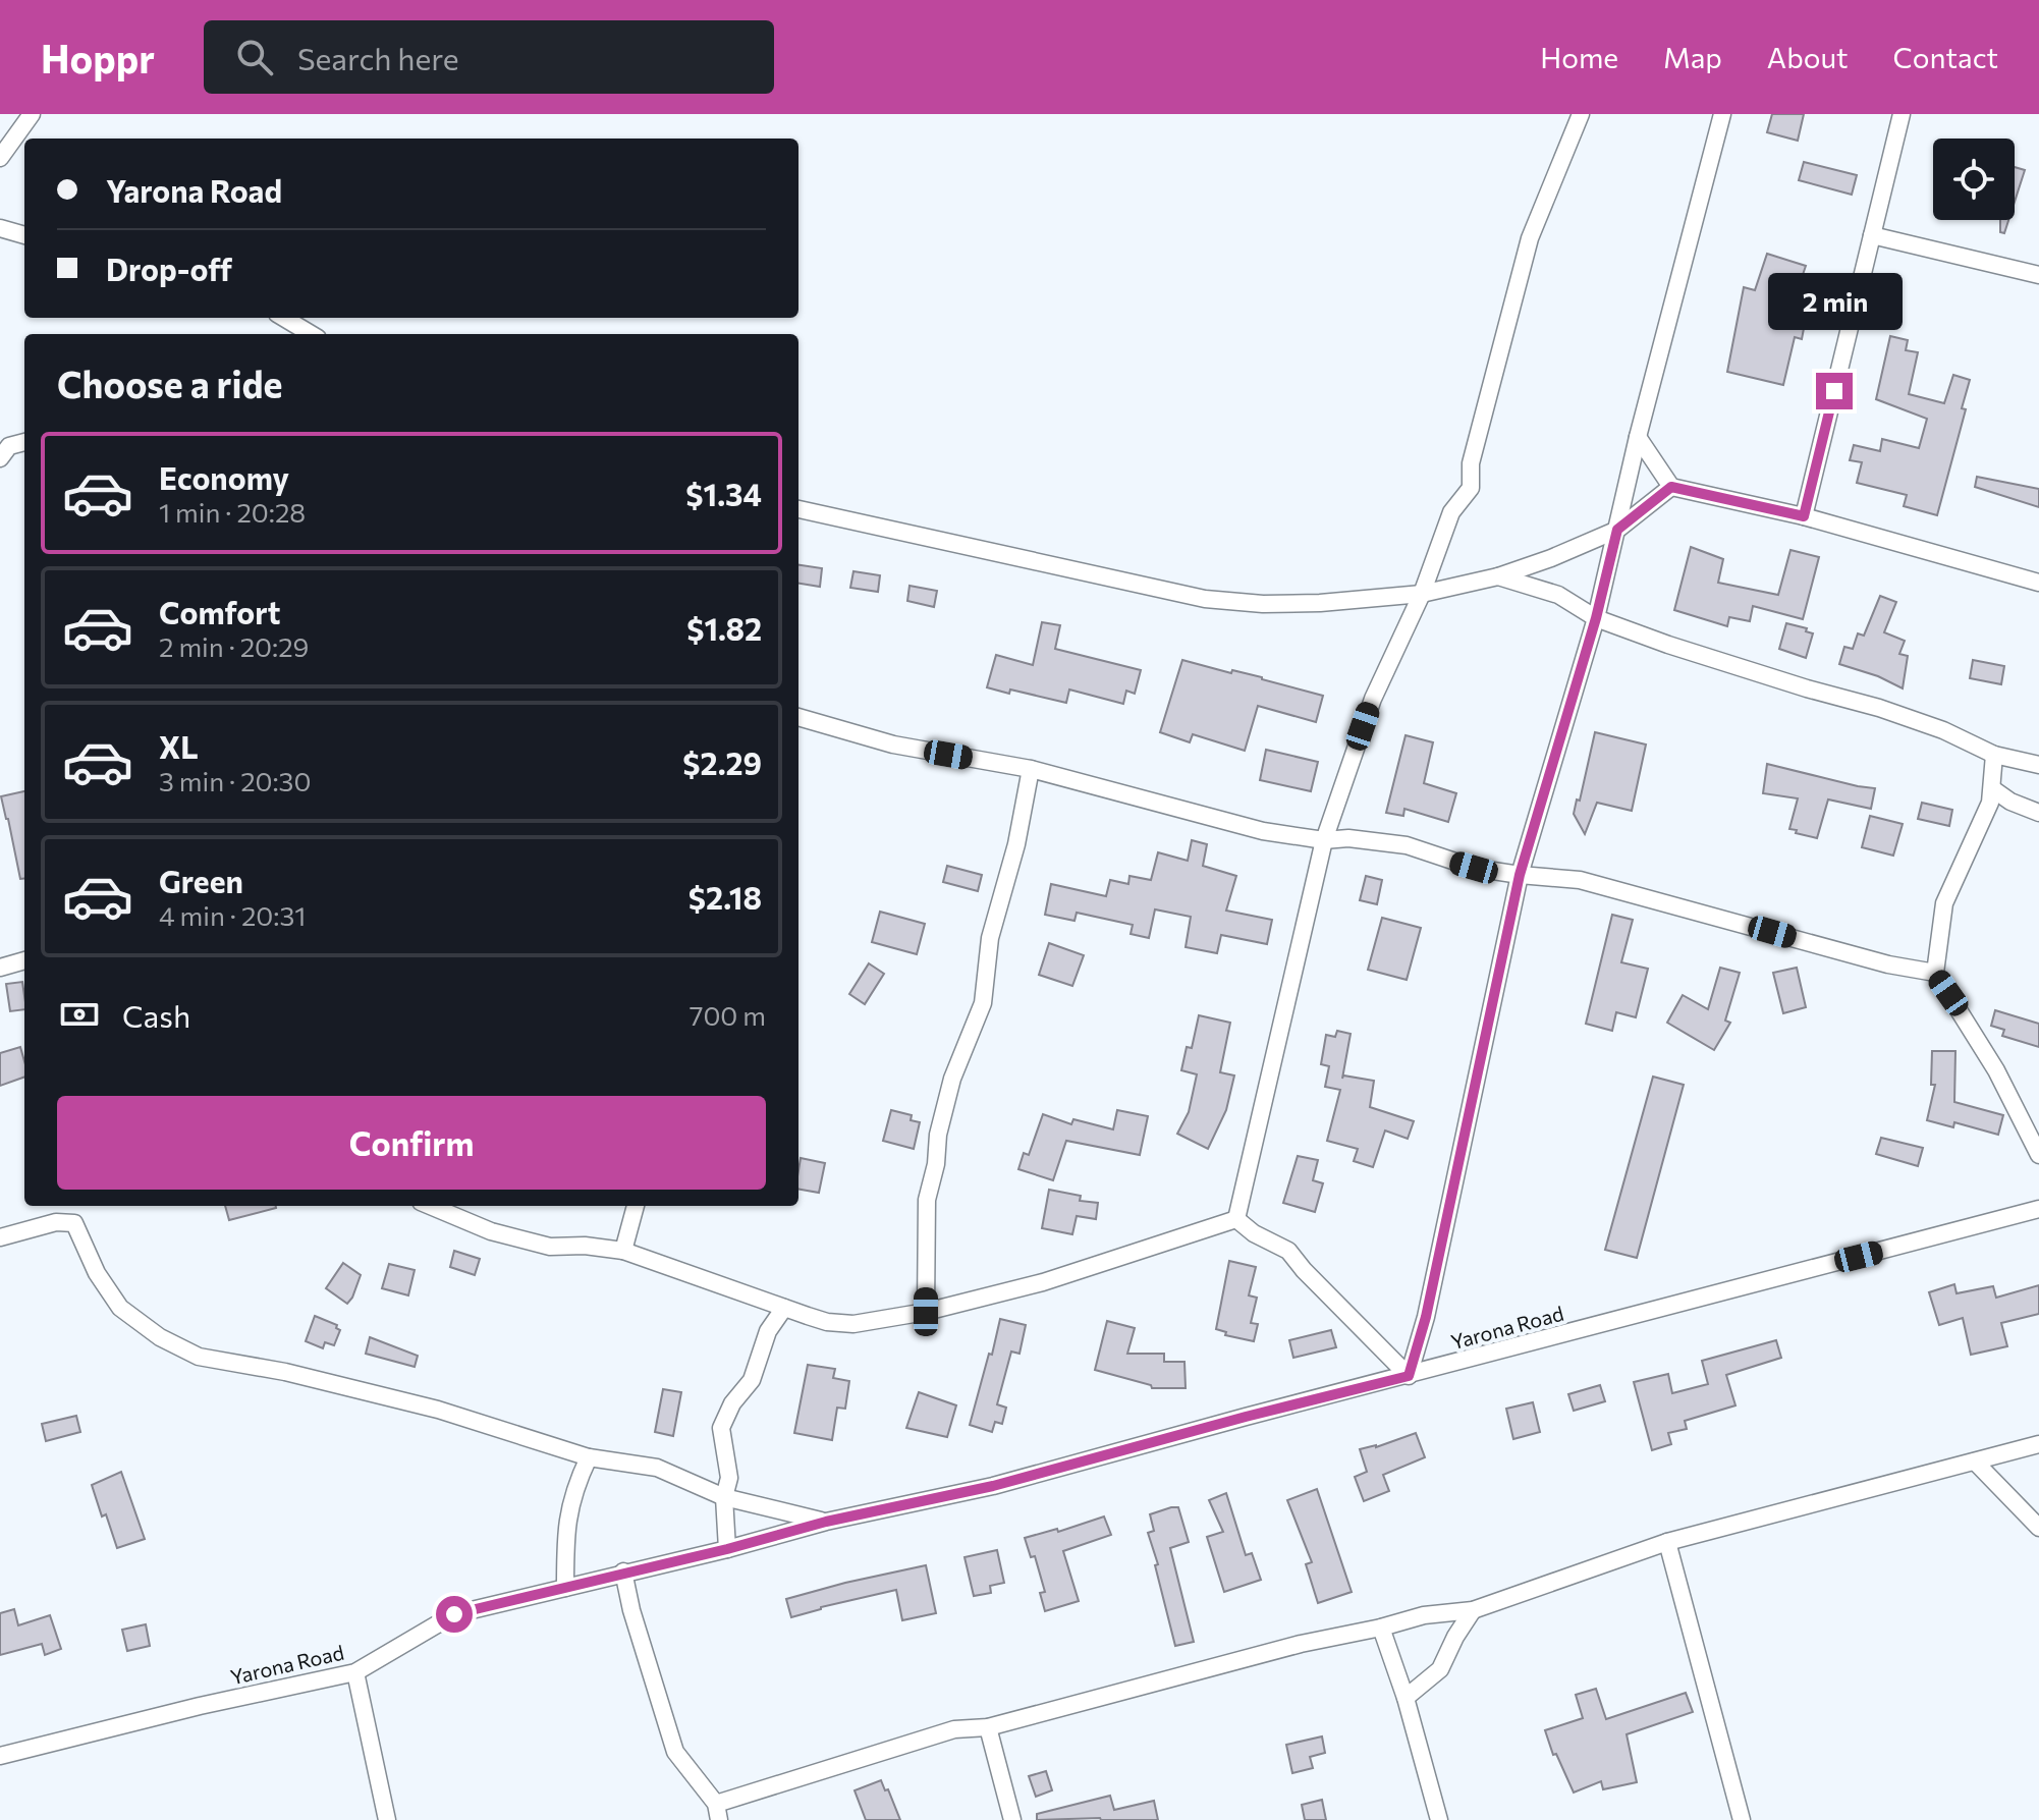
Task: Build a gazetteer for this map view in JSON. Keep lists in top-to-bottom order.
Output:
{
  "streets": {
    "street": ["Yarona Road"]
  },
  "page": {
    "header": "Hoppr",
    "search": "Search here",
    "nav": [
      "Home",
      "Map",
      "About",
      "Contact"
    ],
    "banner": ["Yarona Road", "Drop-off"],
    "bubble": "2 min",
    "heading": "Choose a ride",
    "list": [
      {
        "name": "Economy",
        "note": "1 min · 20:28",
        "value": "$1.34"
      },
      {
        "name": "Comfort",
        "note": "2 min · 20:29",
        "value": "$1.82"
      },
      {
        "name": "XL",
        "note": "3 min · 20:30",
        "value": "$2.29"
      },
      {
        "name": "Green",
        "note": "4 min · 20:31",
        "value": "$2.18"
      }
    ],
    "pay": ["Cash", "700 m"],
    "buttons": "Confirm"
  }
}
